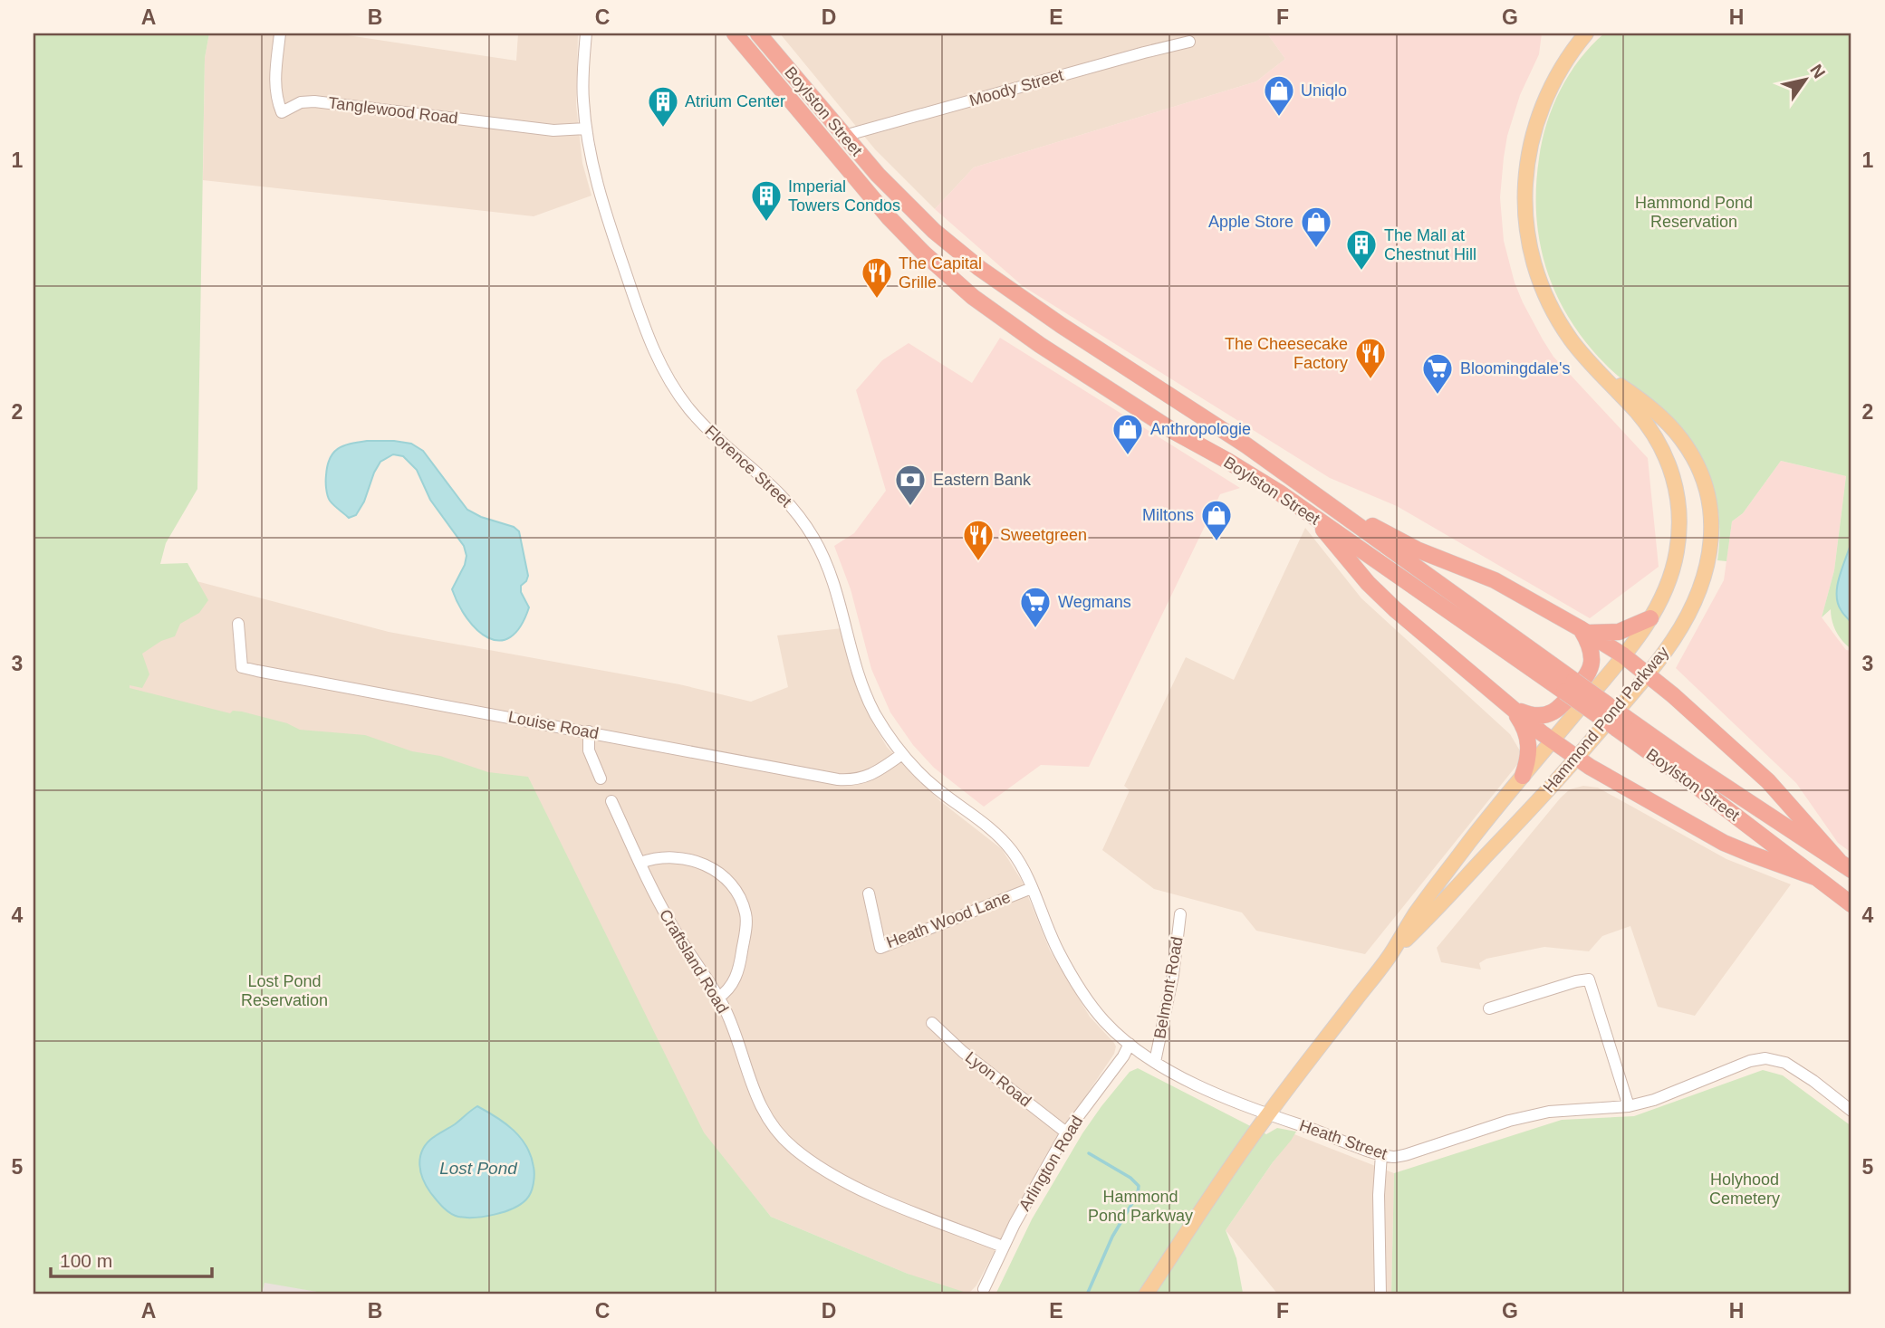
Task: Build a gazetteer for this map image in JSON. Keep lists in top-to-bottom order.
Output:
{
  "streets": {
    "highway": ["Boylston Street"],
    "main road": ["Hammond Pond Parkway"],
    "street": [
      "Moody Street",
      "Tanglewood Road",
      "Florence Street",
      "Louise Road",
      "Heath Wood Lane",
      "Craftsland Road",
      "Belmont Road",
      "Lyon Road",
      "Heath Street",
      "Arlington Road"
    ]
  },
  "crossings": [
    ["Moody Street", "Boylston Street"],
    ["Tanglewood Road", "Florence Street"],
    ["Florence Street", "Louise Road"],
    ["Florence Street", "Heath Wood Lane"],
    ["Florence Street", "Heath Street"],
    ["Hammond Pond Parkway", "Heath Street"],
    ["Heath Wood Lane", "Heath Street"],
    ["Craftsland Road", "Arlington Road"],
    ["Belmont Road", "Heath Street"],
    ["Lyon Road", "Arlington Road"],
    ["Heath Street", "Arlington Road"]
  ],
  "water": ["Lost Pond"],
  "parks": [
    "Hammond Pond Reservation",
    "Lost Pond Reservation",
    "Holyhood Cemetery",
    "Hammond Pond Parkway"
  ],
  "places": {
    "shop": [
      "Uniqlo",
      "Apple Store",
      "Anthropologie",
      "Miltons"
    ],
    "building": ["Atrium Center", "Imperial Towers Condos", "The Mall at Chestnut Hill"],
    "restaurant": ["The Capital Grille", "The Cheesecake Factory", "Sweetgreen"],
    "supermarket": ["Bloomingdale's", "Wegmans"],
    "bank": ["Eastern Bank"]
  },
  "scale_bar": "100 m",
  "north": "top right",
  "grid": {
    "columns": [
      "A",
      "B",
      "C",
      "D",
      "E",
      "F",
      "G",
      "H"
    ],
    "rows": [
      "1",
      "2",
      "3",
      "4",
      "5"
    ]
  }
}
